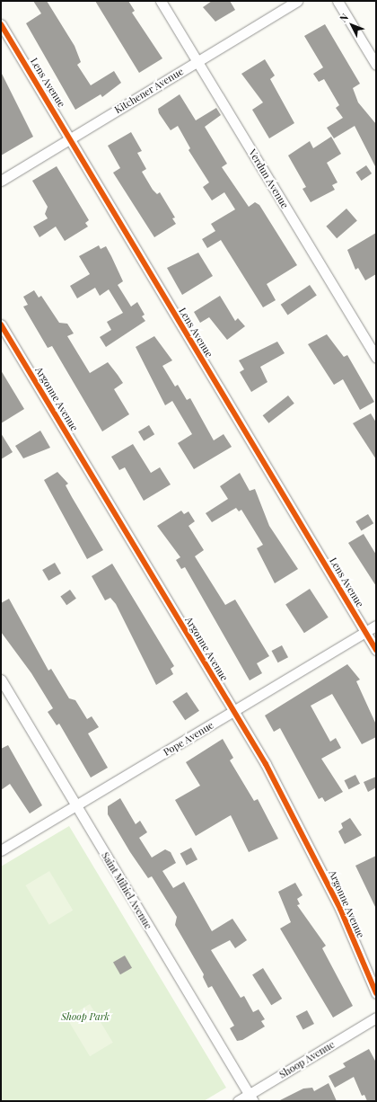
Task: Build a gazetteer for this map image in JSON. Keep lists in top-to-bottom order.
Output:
{
  "streets": {
    "street": [
      "Lens Avenue",
      "Kitchener Avenue",
      "Verdun Avenue",
      "Argonne Avenue",
      "Pope Avenue",
      "Saint Mihiel Avenue",
      "Shoop Avenue"
    ]
  },
  "crossings": [
    ["Lens Avenue", "Kitchener Avenue"],
    ["Lens Avenue", "Pope Avenue"],
    ["Kitchener Avenue", "Verdun Avenue"],
    ["Argonne Avenue", "Pope Avenue"],
    ["Pope Avenue", "Saint Mihiel Avenue"],
    ["Saint Mihiel Avenue", "Shoop Avenue"]
  ],
  "parks": ["Shoop Park"],
  "north": "top left"
}
